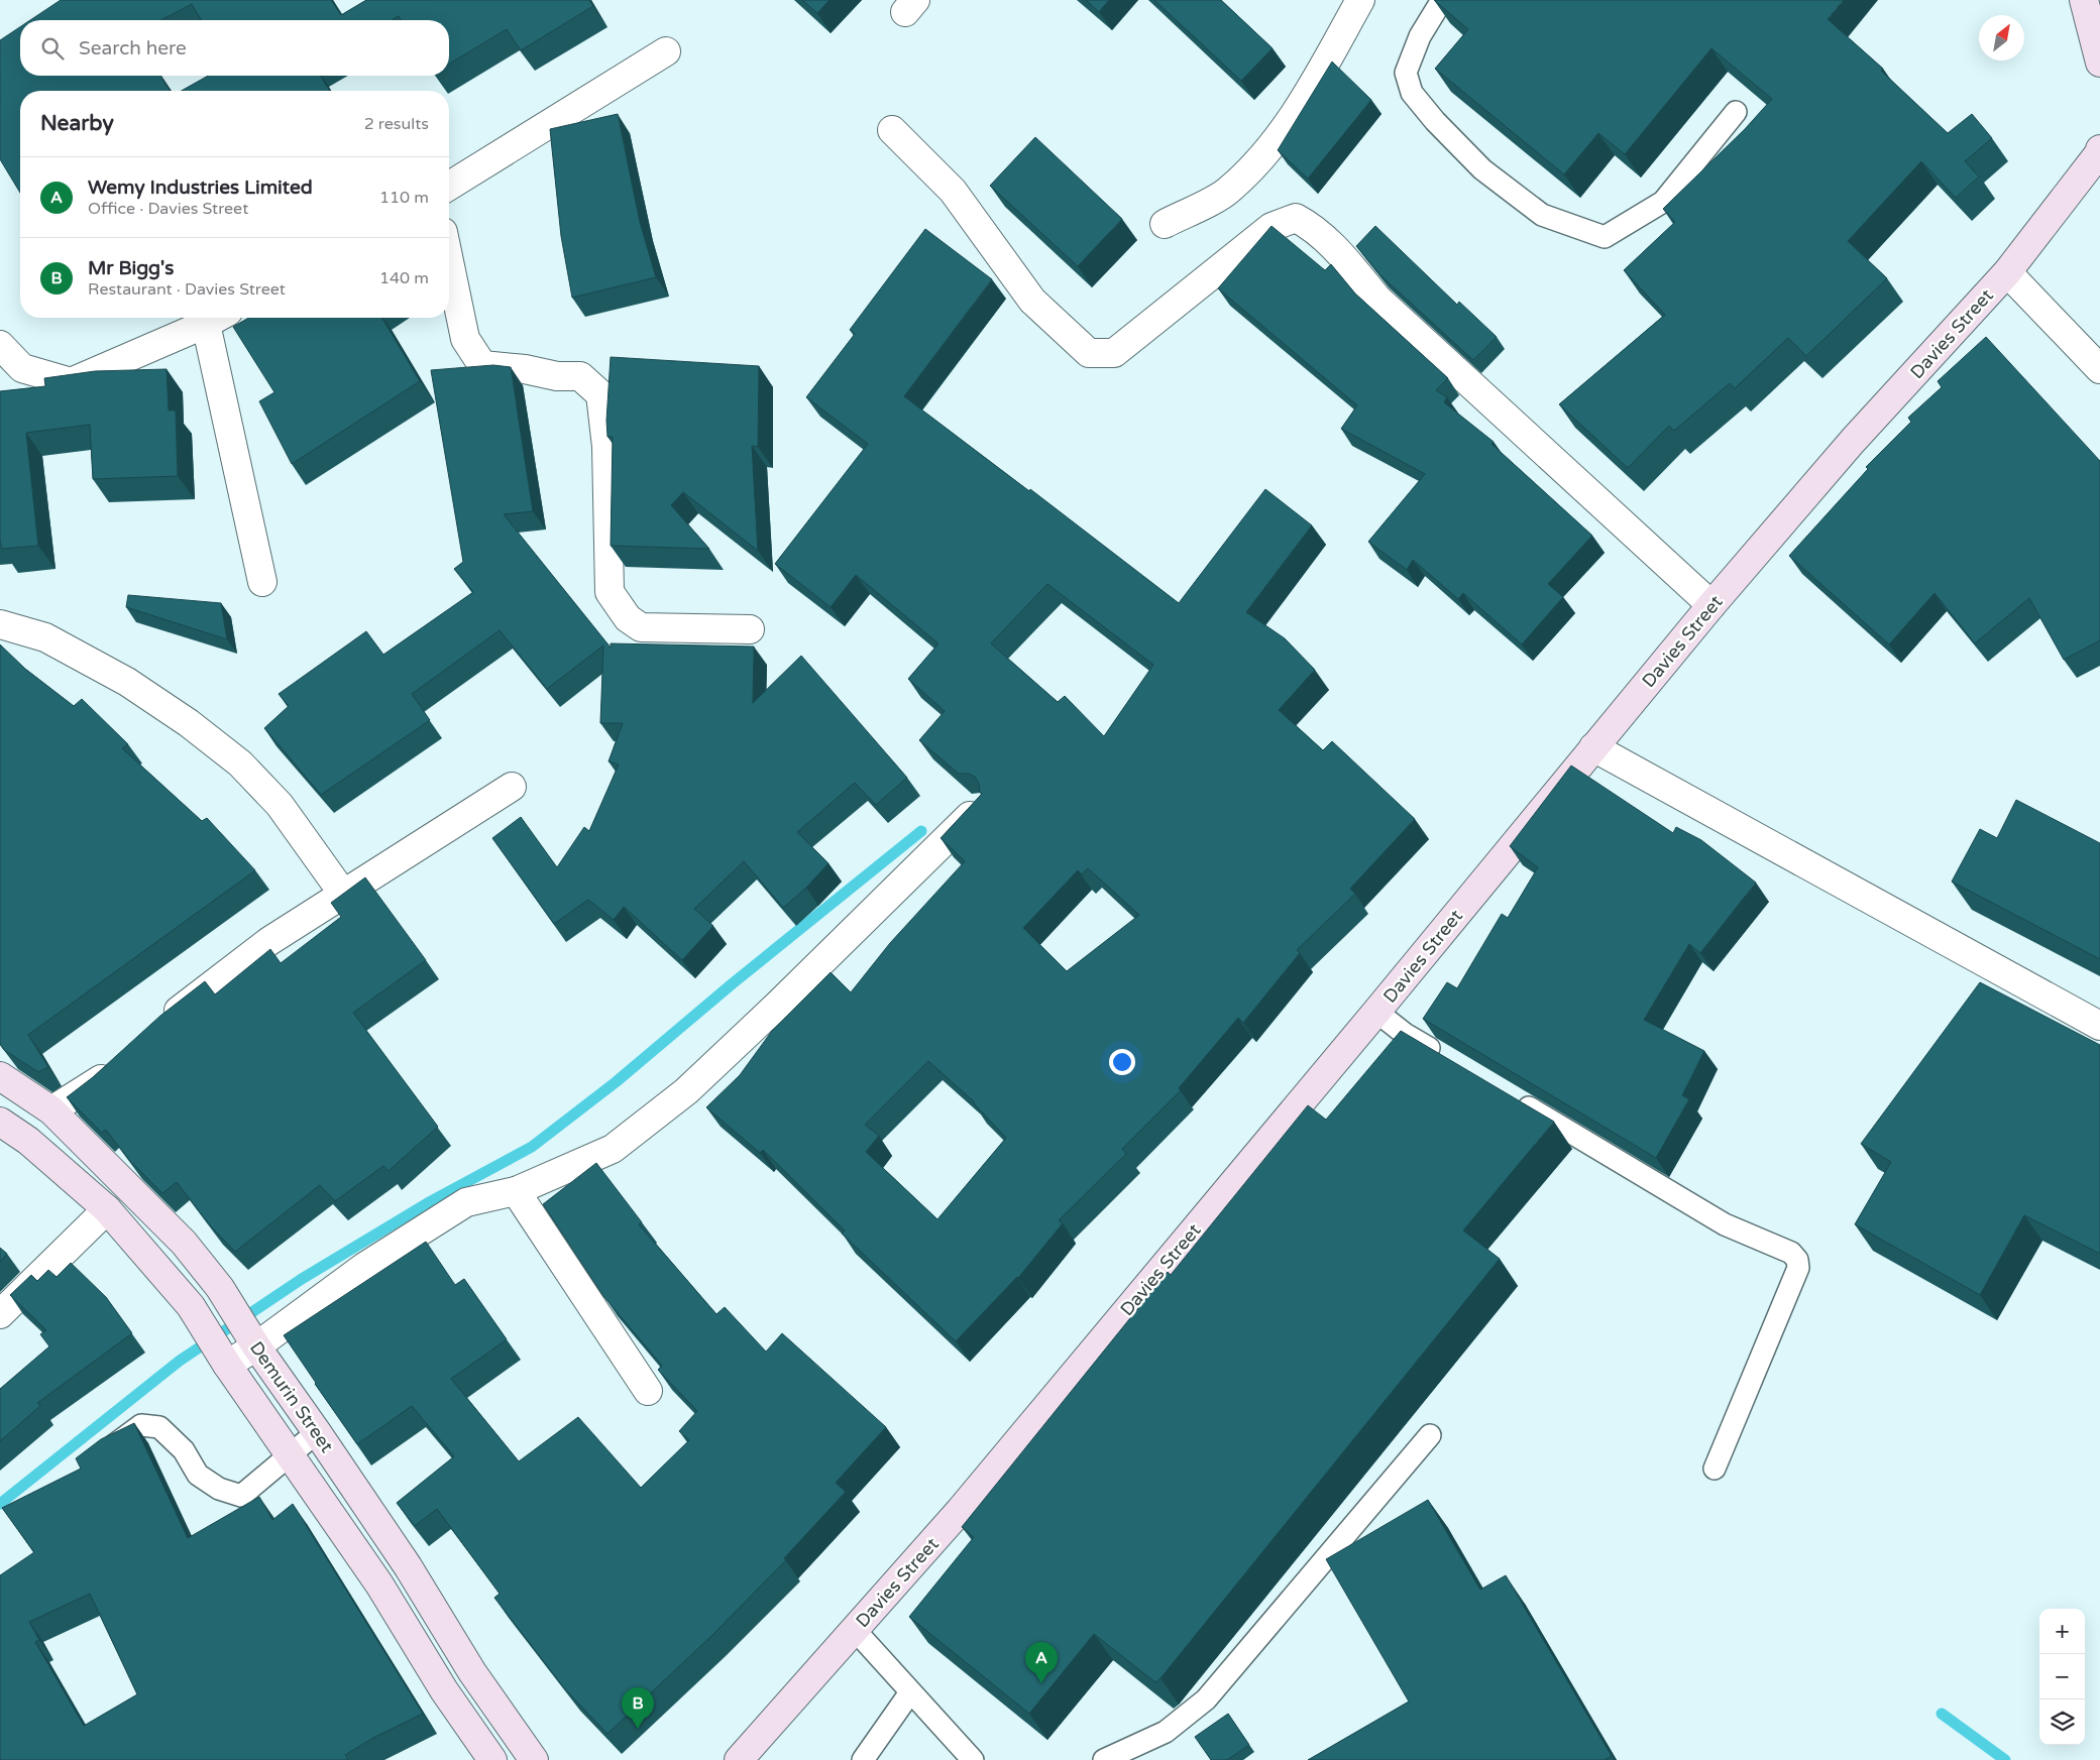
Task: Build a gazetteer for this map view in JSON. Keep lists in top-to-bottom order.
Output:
{
  "streets": {
    "street": ["Davies Street", "Demurin Street"]
  },
  "north": "top right",
  "page": {
    "search": "Search here",
    "heading": ["Nearby", "2 results"],
    "list": [
      {
        "mark": "A",
        "name": "Wemy Industries Limited",
        "note": "Office · Davies Street",
        "value": "110 m"
      },
      {
        "mark": "B",
        "name": "Mr Bigg's",
        "note": "Restaurant · Davies Street",
        "value": "140 m"
      }
    ],
    "map_buttons": ["+", "−"],
    "pins": ["A", "B"]
  }
}
